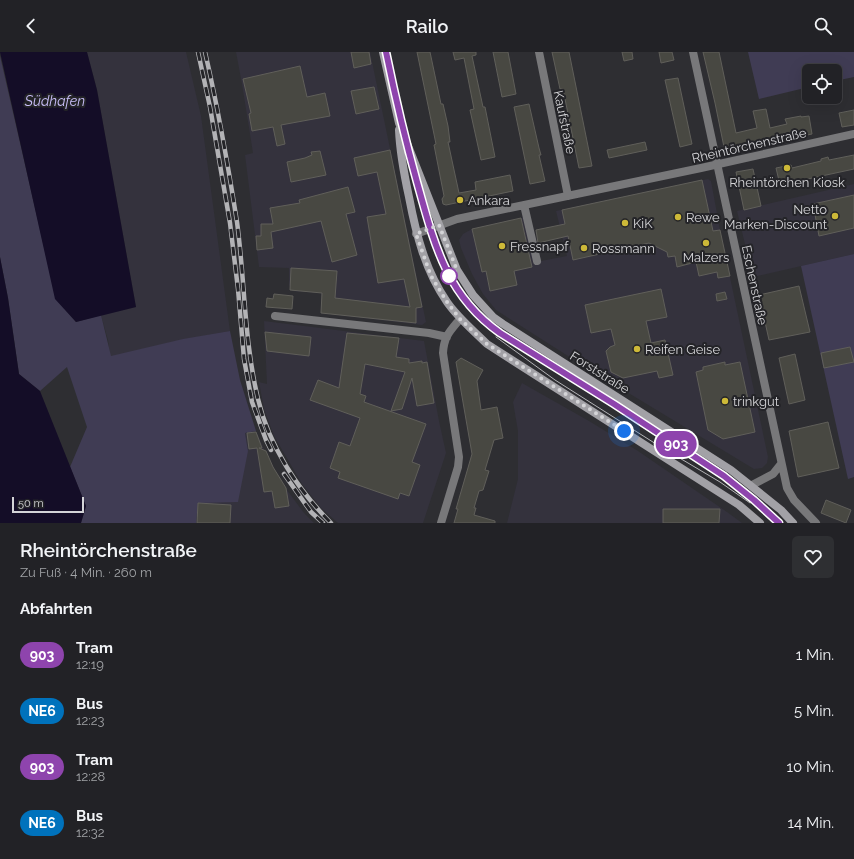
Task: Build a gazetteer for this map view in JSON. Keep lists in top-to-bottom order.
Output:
{
  "streets": {
    "street": [
      "Kaufstraße",
      "Rheintörchenstraße",
      "Eschenstraße",
      "Forststraße"
    ]
  },
  "crossings": [
    ["Kaufstraße", "Rheintörchenstraße"],
    ["Rheintörchenstraße", "Eschenstraße"],
    ["Rheintörchenstraße", "Forststraße"]
  ],
  "water": ["Südhafen"],
  "places": [
    "Rheintörchen Kiosk",
    "Ankara",
    "Netto Marken-Discount",
    "Rewe",
    "KiK",
    "Malzers",
    "Fressnapf",
    "Rossmann",
    "Reifen Geise",
    "trinkgut"
  ],
  "lines": ["tram line 903"],
  "scale_bar": "50 m",
  "page": {
    "header": "Railo",
    "on_map": "903",
    "scale": "50 m",
    "heading": [
      ["Rheintörchenstraße", "Zu Fuß · 4 Min. · 260 m"],
      "Abfahrten"
    ],
    "list": [
      {
        "mark": "903",
        "name": "Tram",
        "note": "12:19",
        "value": "1 Min."
      },
      {
        "mark": "NE6",
        "name": "Bus",
        "note": "12:23",
        "value": "5 Min."
      },
      {
        "mark": "903",
        "name": "Tram",
        "note": "12:28",
        "value": "10 Min."
      },
      {
        "mark": "NE6",
        "name": "Bus",
        "note": "12:32",
        "value": "14 Min."
      }
    ]
  }
}
